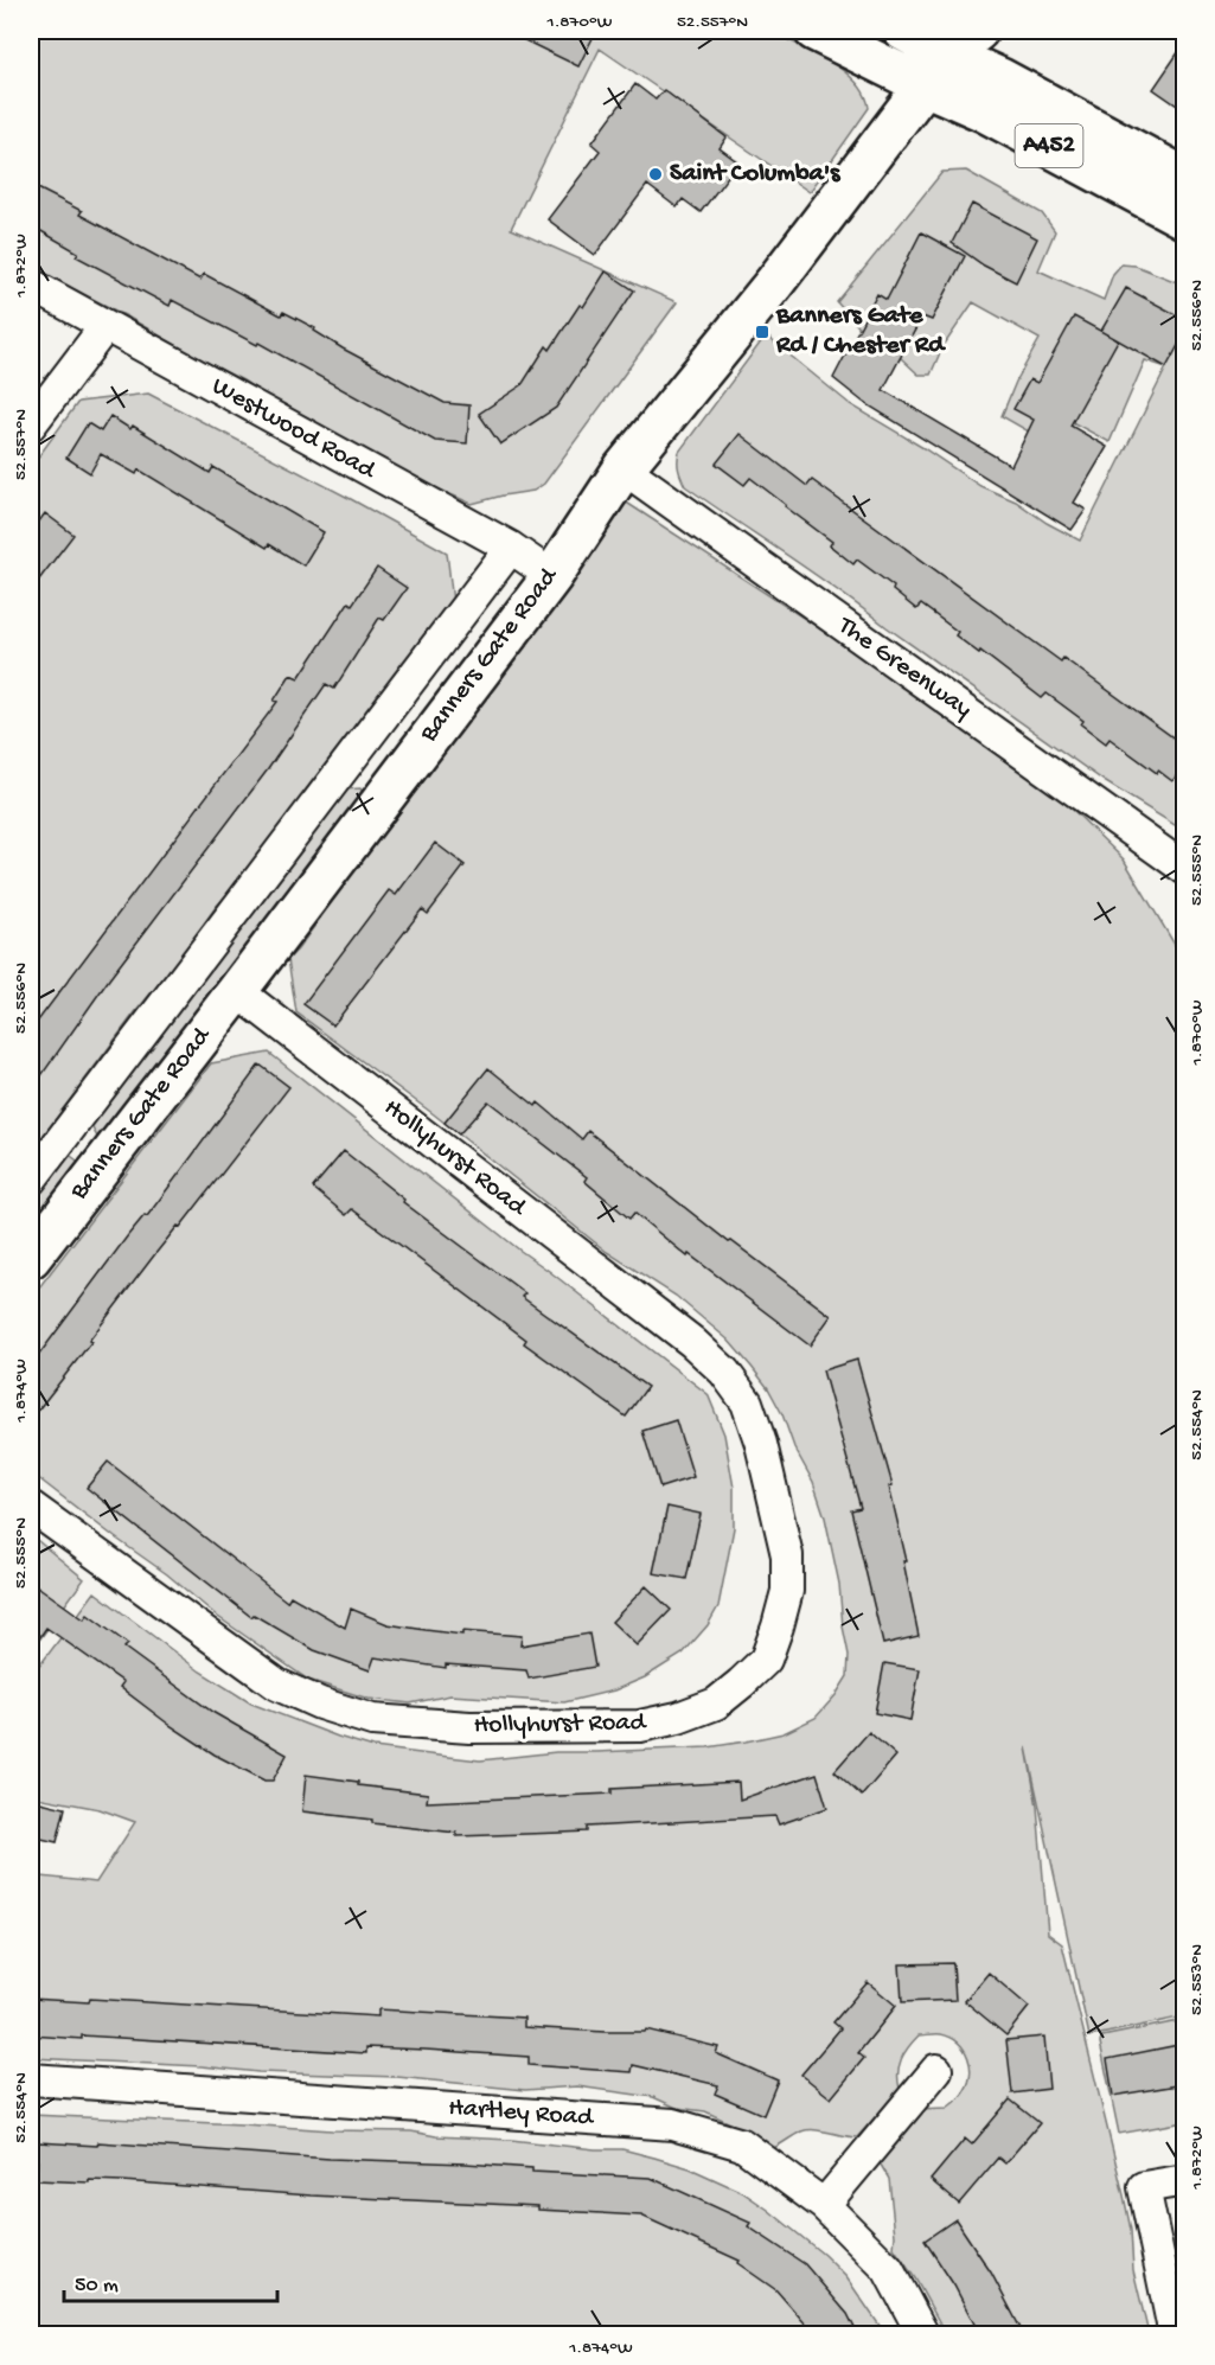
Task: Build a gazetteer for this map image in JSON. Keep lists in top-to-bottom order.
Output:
{
  "streets": {
    "main road": ["A452", "Banners Gate Road"],
    "street": [
      "Westwood Road",
      "The Greenway",
      "Hollyhurst Road",
      "Hartley Road"
    ]
  },
  "crossings": [
    ["A452", "Banners Gate Road"],
    ["Westwood Road", "Banners Gate Road"],
    ["Banners Gate Road", "The Greenway"],
    ["Banners Gate Road", "Hollyhurst Road"]
  ],
  "places": {
    "other": ["Saint Columba's"],
    "transit": ["Banners Gate Rd / Chester Rd"]
  },
  "scale_bar": "50 m",
  "coordinates": [
    "1.870°W",
    "52.557°N",
    "1.872°W",
    "52.556°N",
    "52.555°N",
    "1.874°W",
    "52.554°N",
    "52.553°N"
  ]
}
